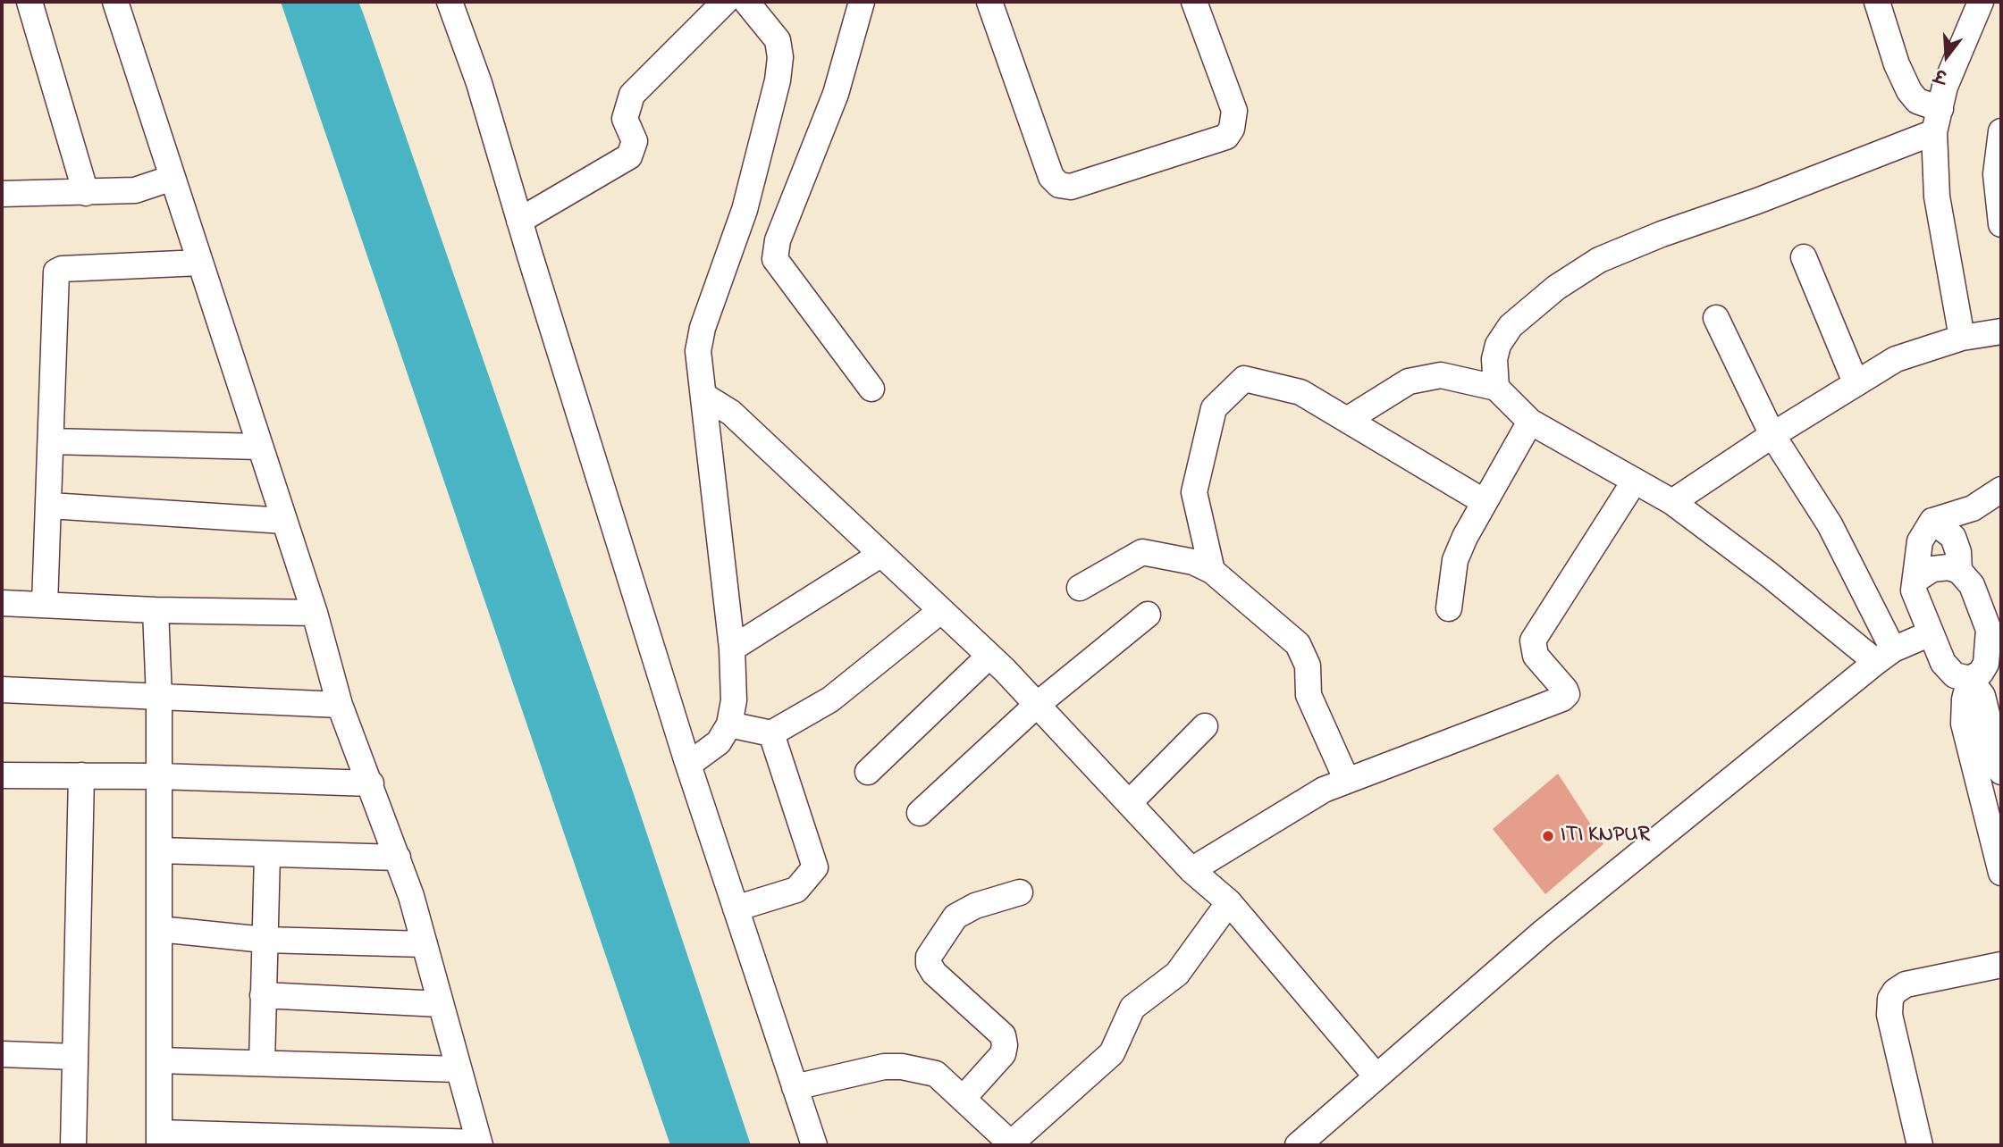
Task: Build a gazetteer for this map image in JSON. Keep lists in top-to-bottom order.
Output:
{
  "places": ["ITI KNPUR"],
  "north": "bottom"
}
